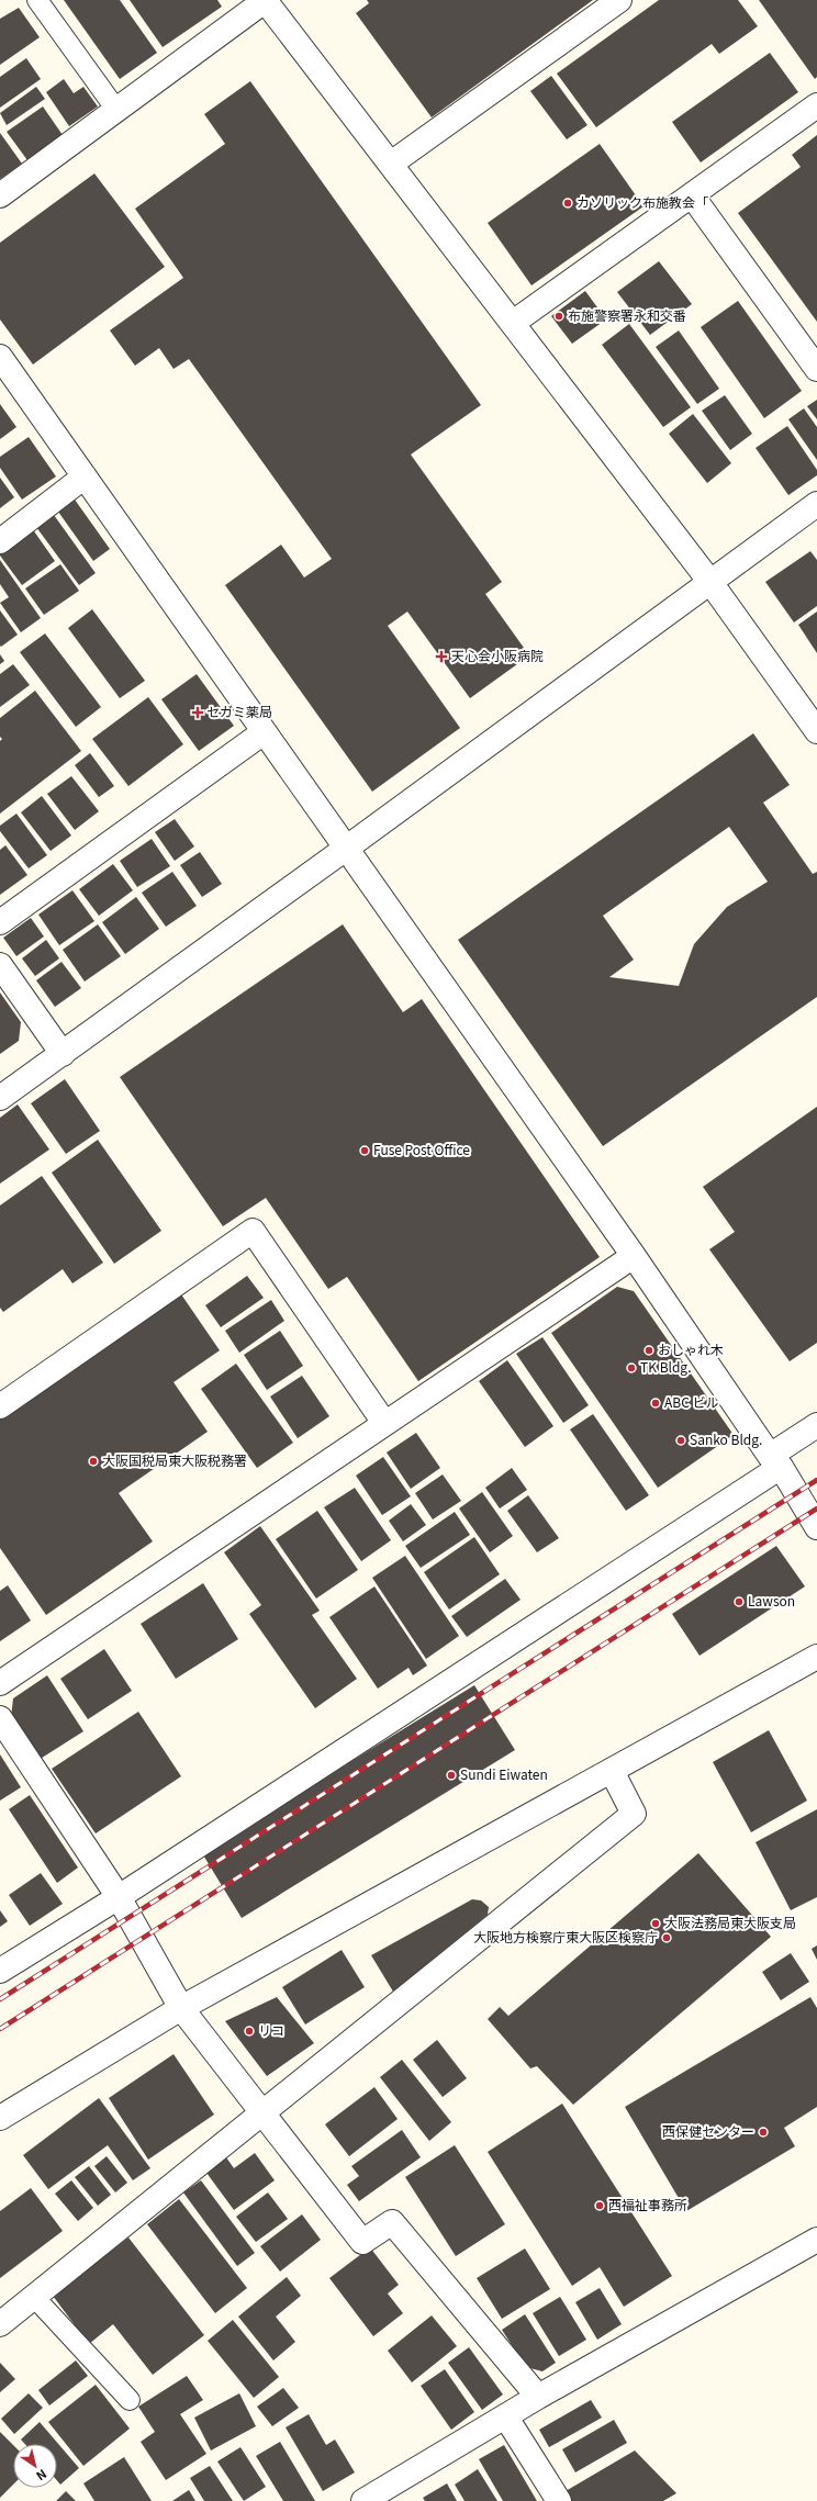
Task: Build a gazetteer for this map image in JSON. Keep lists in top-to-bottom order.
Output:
{
  "places": {
    "other": [
      "カソリック布施教会「",
      "布施警察署永和交番",
      "Fuse Post Office",
      "おしゃれ木",
      "TK Bldg.",
      "ABC ビル",
      "Sanko Bldg.",
      "大阪国税局東大阪税務署",
      "Lawson",
      "Sundi Eiwaten",
      "大阪法務局東大阪支局",
      "大阪地方検察庁東大阪区検察庁",
      "リコ",
      "西保健センター",
      "西福祉事務所"
    ],
    "health": ["天心会小阪病院", "セガミ薬局"]
  },
  "north": "bottom right"
}
